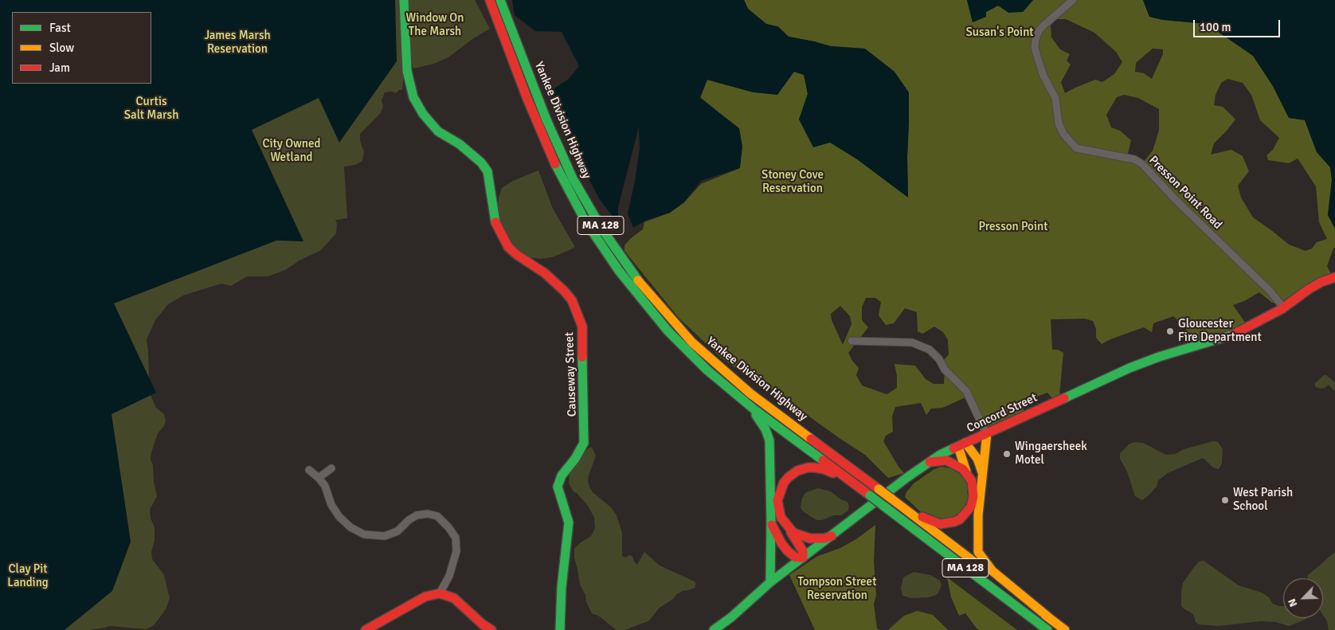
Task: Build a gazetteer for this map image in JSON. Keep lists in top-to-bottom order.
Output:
{
  "streets": {
    "main road": [
      "Yankee Division Highway",
      "MA 128",
      "Causeway Street",
      "Concord Street"
    ],
    "street": ["Presson Point Road"]
  },
  "crossings": [
    ["Presson Point Road", "Concord Street"]
  ],
  "parks": [
    "Window On The Marsh",
    "Susan's Point",
    "James Marsh Reservation",
    "Curtis Salt Marsh",
    "City Owned Wetland",
    "Stoney Cove Reservation",
    "Presson Point",
    "Clay Pit Landing",
    "Tompson Street Reservation"
  ],
  "places": ["Gloucester Fire Department", "Wingaersheek Motel", "West Parish School"],
  "legend": ["Fast", "Slow", "Jam"],
  "scale_bar": "100 m",
  "north": "bottom left"
}
